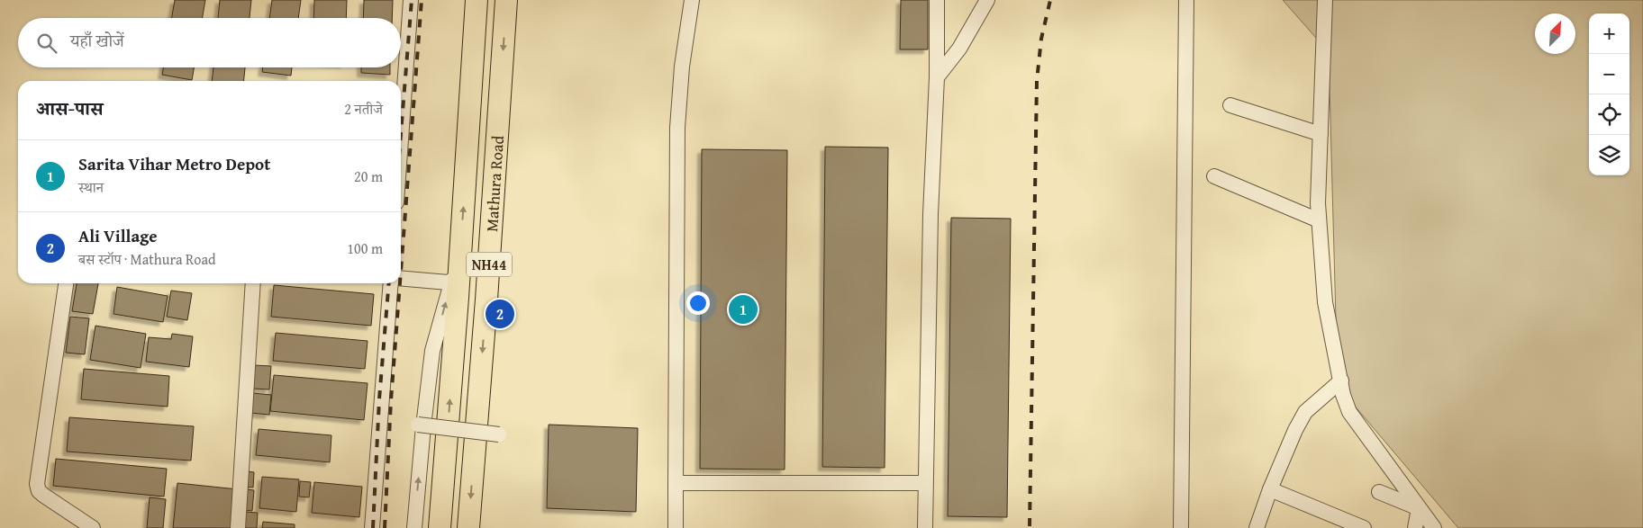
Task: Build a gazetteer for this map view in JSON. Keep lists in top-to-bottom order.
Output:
{
  "streets": {
    "highway": ["Mathura Road", "NH44"]
  },
  "north": "top right",
  "page": {
    "map_buttons": ["+", "−"],
    "search": "यहाँ खोजें",
    "heading": ["आस-पास", "2 नतीजे"],
    "list": [
      {
        "mark": "1",
        "name": "Sarita Vihar Metro Depot",
        "note": "स्थान",
        "value": "20 m"
      },
      {
        "mark": "2",
        "name": "Ali Village",
        "note": "बस स्टॉप · Mathura Road",
        "value": "100 m"
      }
    ],
    "pins": ["1", "2"]
  }
}
